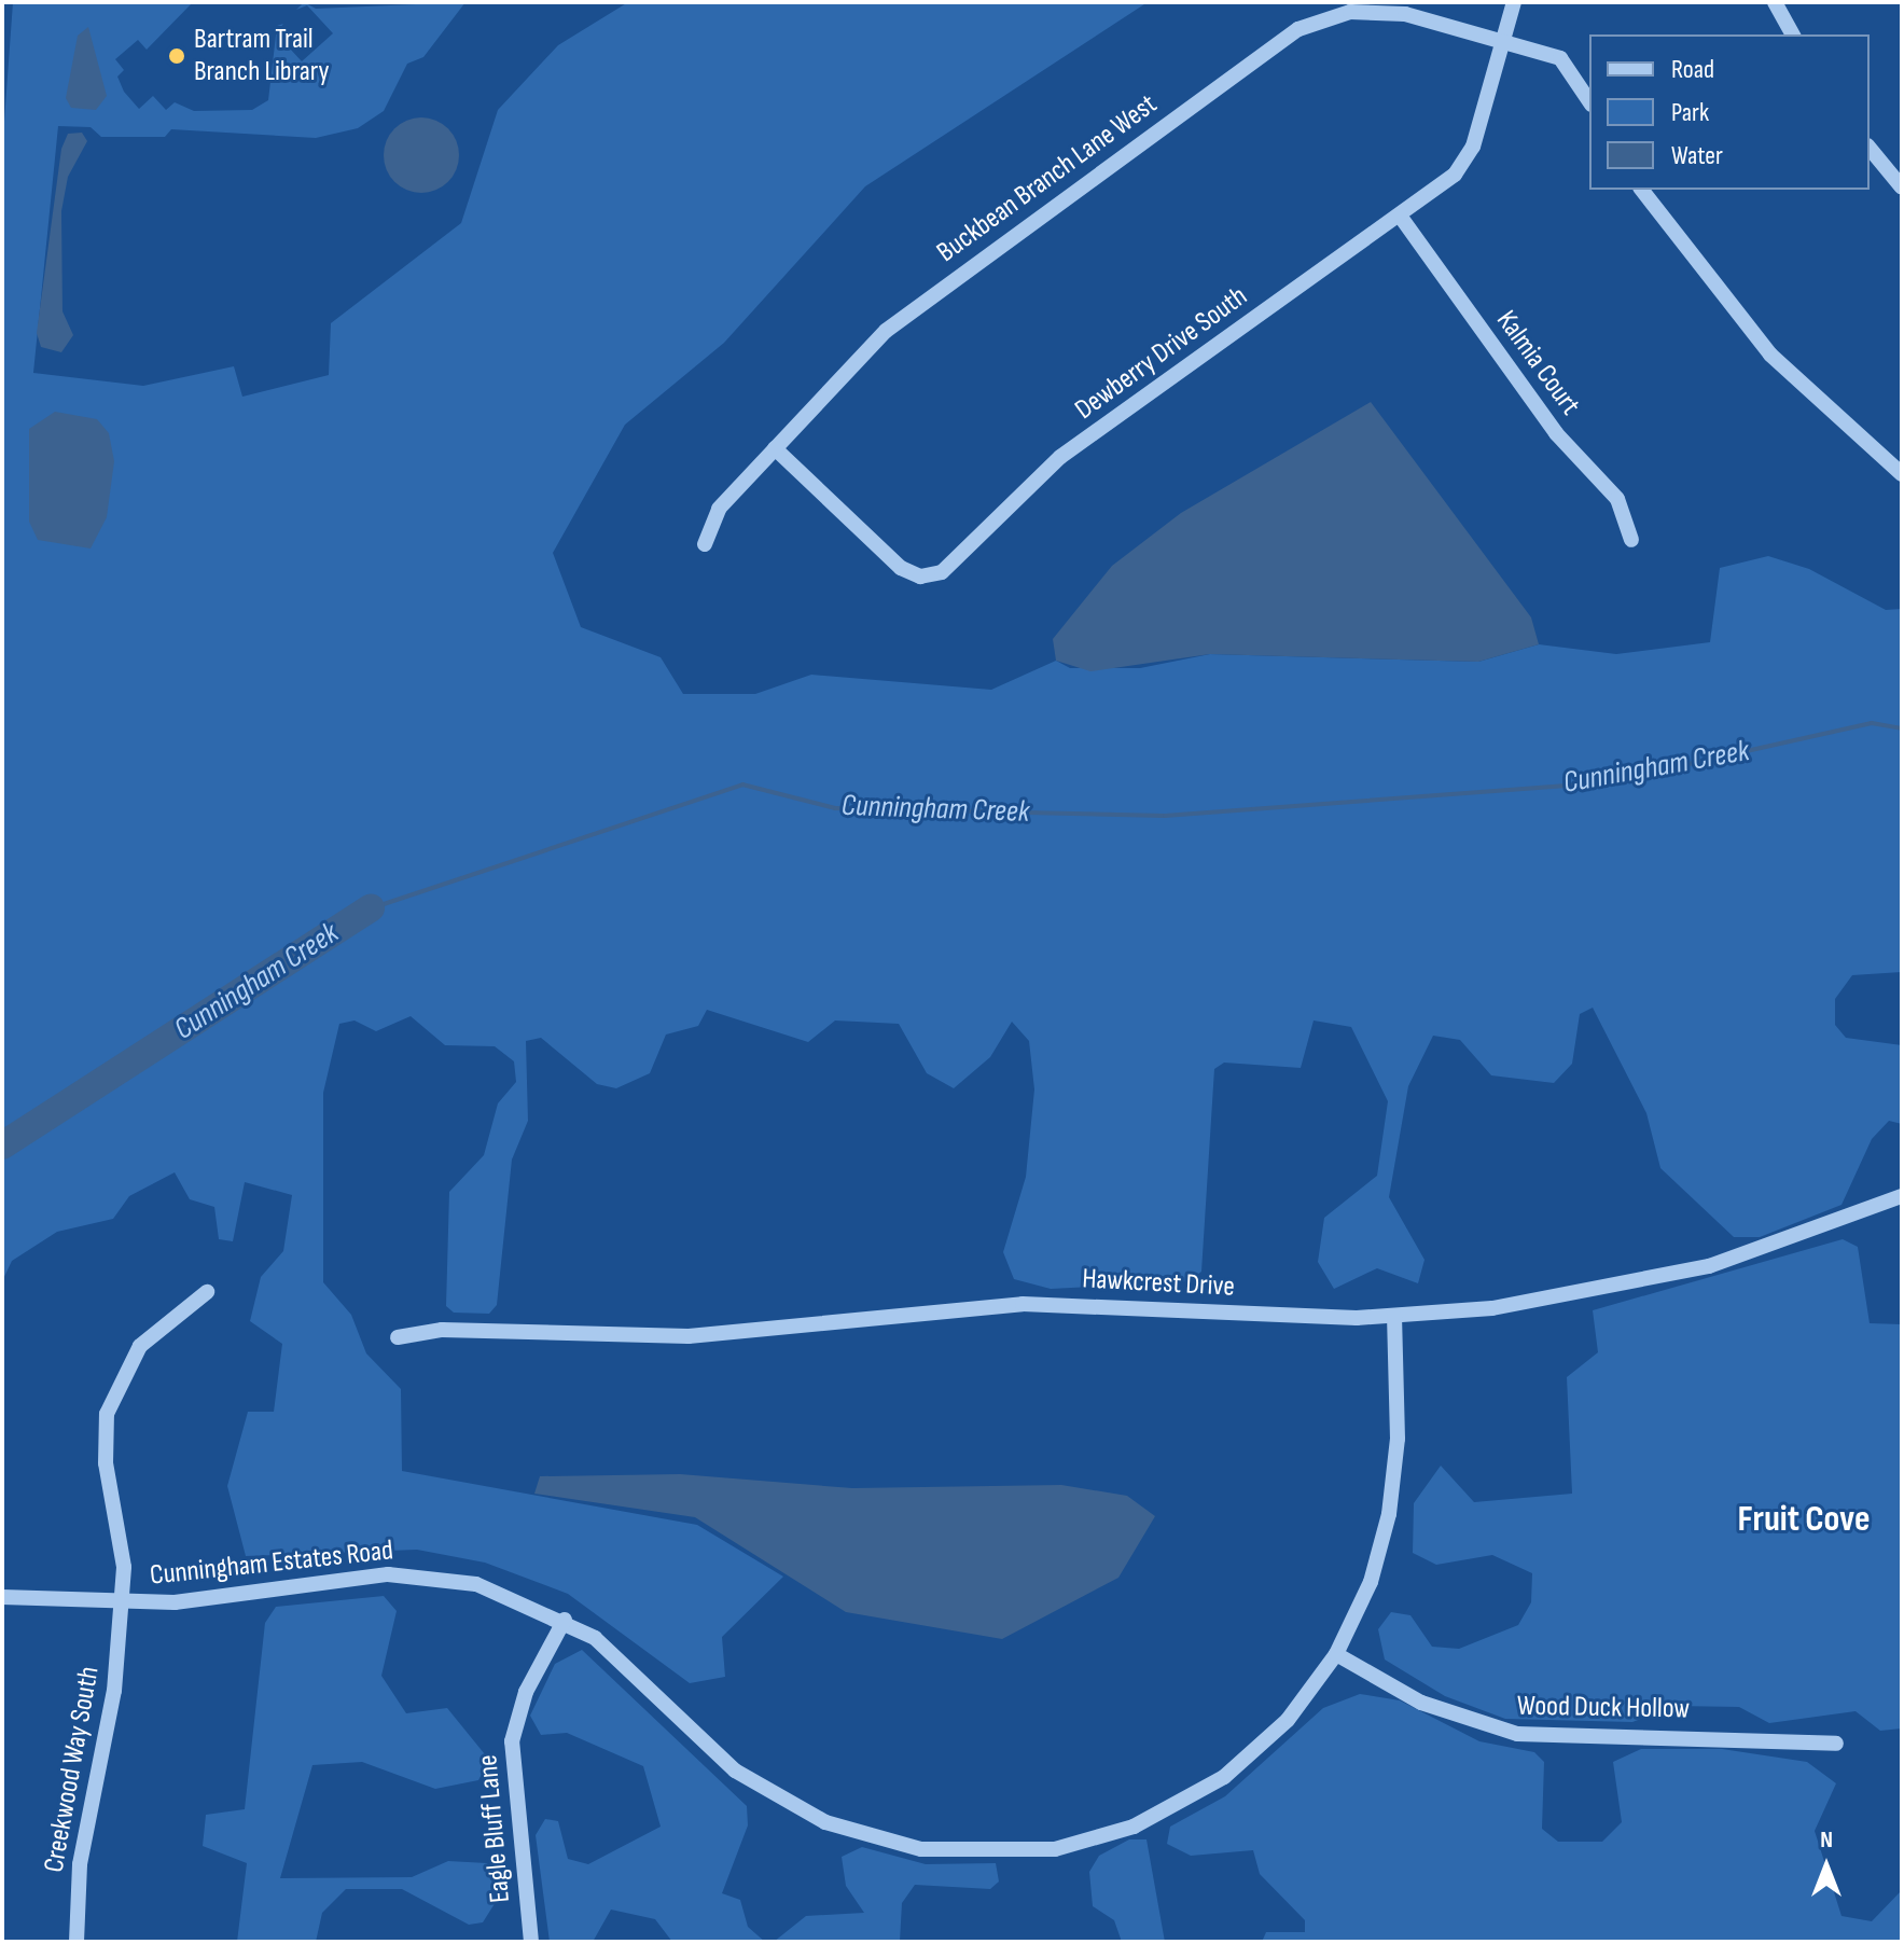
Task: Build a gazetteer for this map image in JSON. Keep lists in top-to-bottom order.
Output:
{
  "streets": {
    "street": [
      "Buckbean Branch Lane West",
      "Dewberry Drive South",
      "Kalmia Court",
      "Hawkcrest Drive",
      "Cunningham Estates Road",
      "Wood Duck Hollow",
      "Creekwood Way South",
      "Eagle Bluff Lane"
    ]
  },
  "crossings": [
    ["Buckbean Branch Lane West", "Dewberry Drive South"],
    ["Dewberry Drive South", "Kalmia Court"],
    ["Hawkcrest Drive", "Cunningham Estates Road"],
    ["Cunningham Estates Road", "Wood Duck Hollow"],
    ["Cunningham Estates Road", "Creekwood Way South"],
    ["Cunningham Estates Road", "Eagle Bluff Lane"]
  ],
  "districts": ["Fruit Cove"],
  "water": ["Cunningham Creek"],
  "places": ["Bartram Trail Branch Library"],
  "legend": ["Road", "Park", "Water"],
  "north": "top"
}
